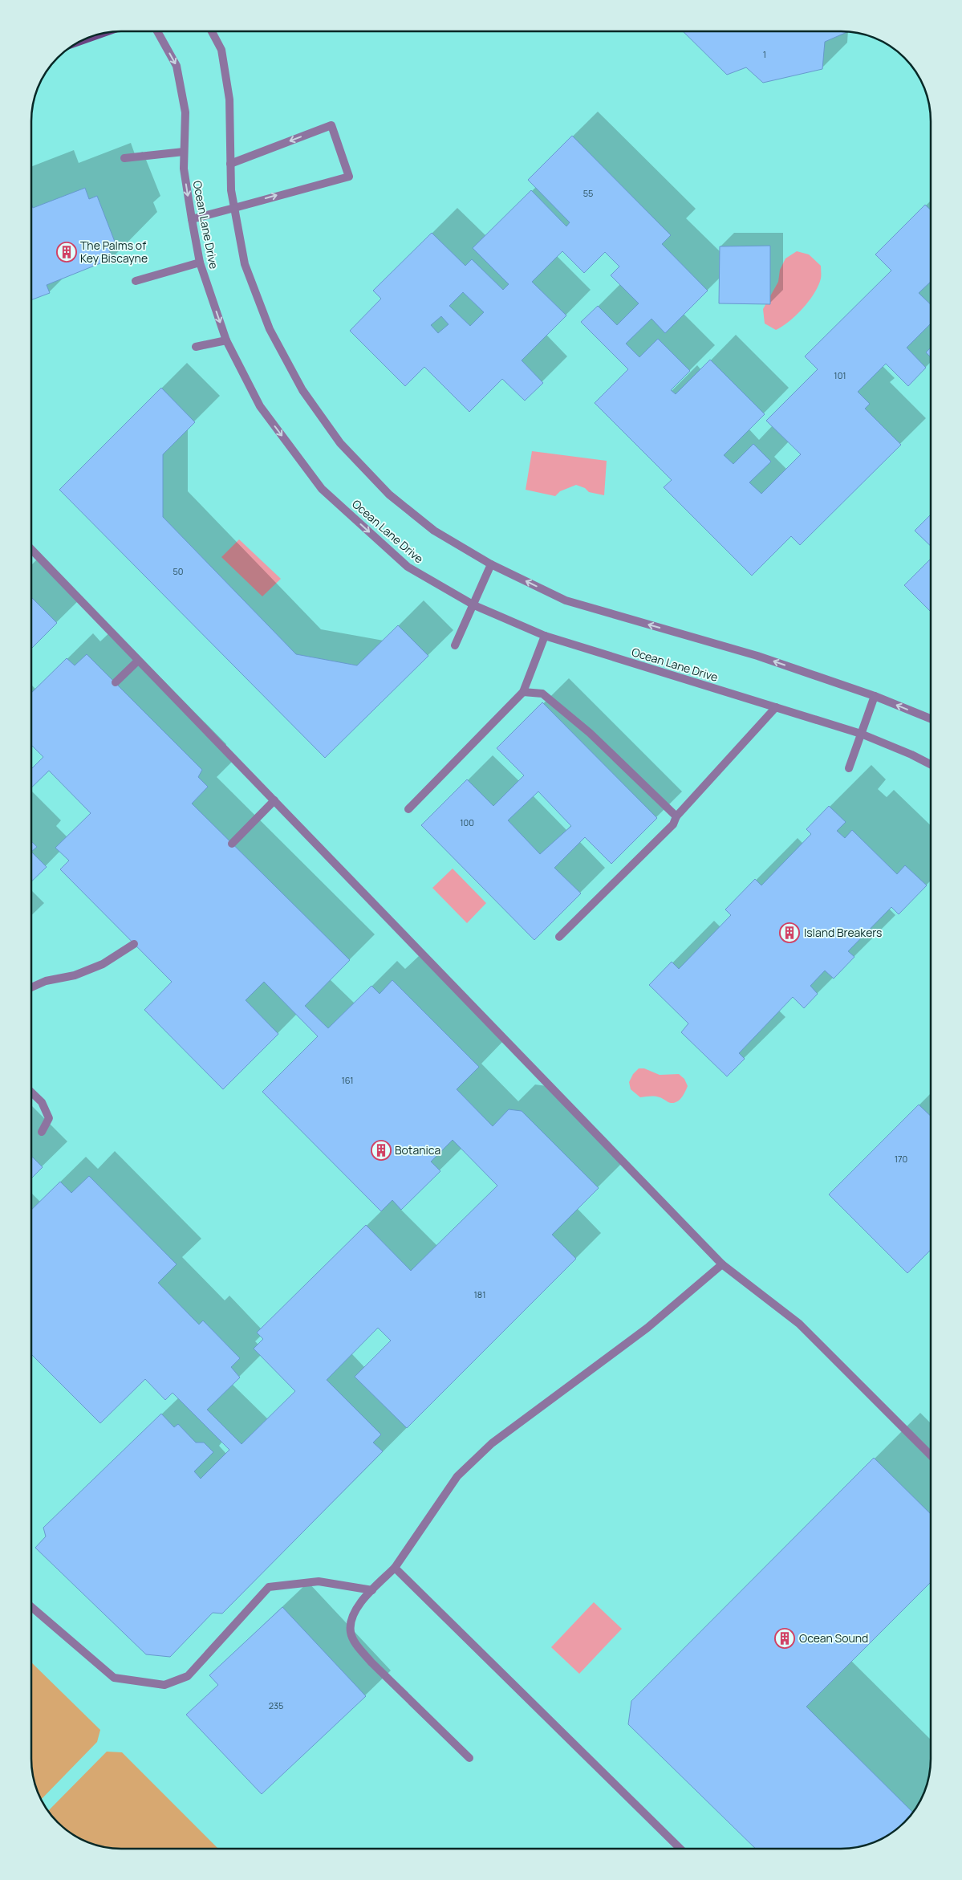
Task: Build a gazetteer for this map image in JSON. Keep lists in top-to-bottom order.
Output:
{
  "streets": {
    "street": ["Ocean Lane Drive"]
  },
  "places": {
    "building": [
      "The Palms of Key Biscayne",
      "Island Breakers",
      "Botanica",
      "Ocean Sound"
    ]
  },
  "house_numbers": [
    "1",
    "55",
    "101",
    "50",
    "100",
    "161",
    "170",
    "181",
    "235"
  ]
}
